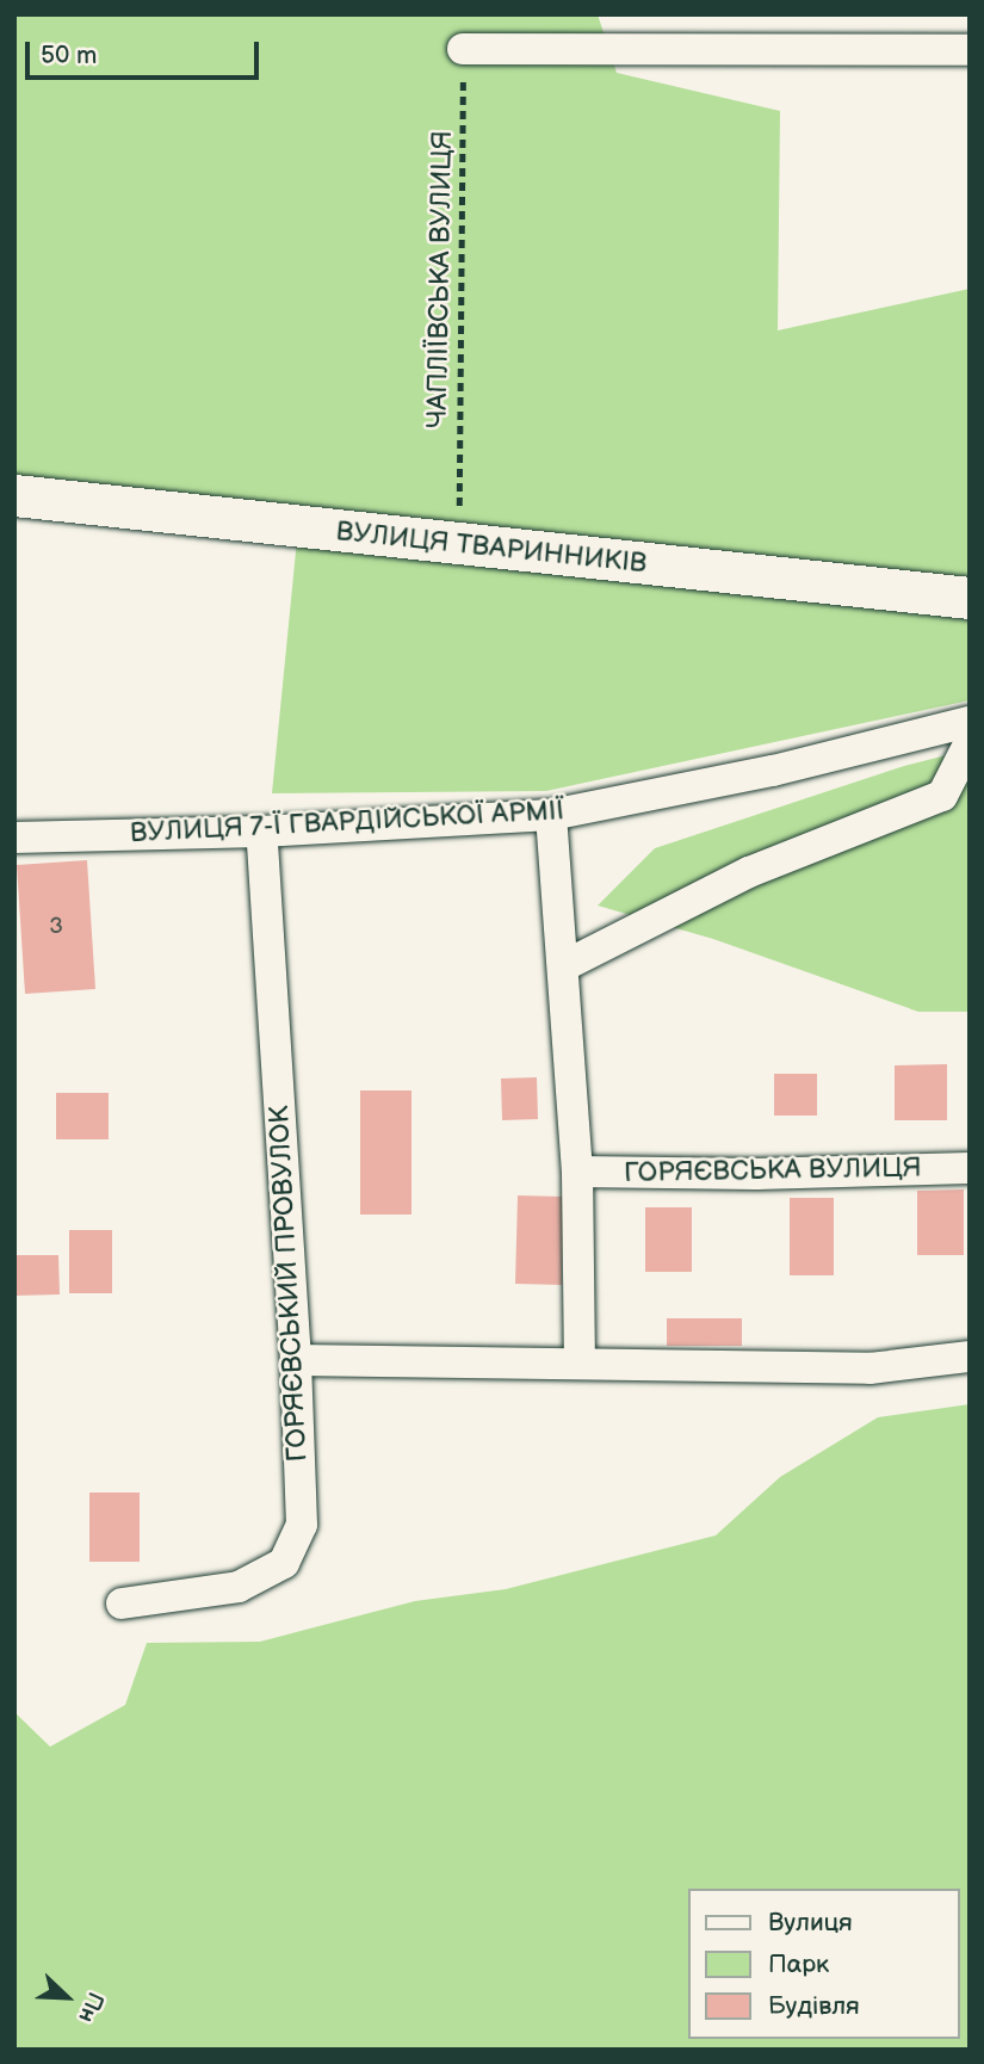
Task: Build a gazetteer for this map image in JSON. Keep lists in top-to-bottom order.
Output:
{
  "streets": {
    "main road": ["ВУЛИЦЯ ТВАРИННИКІВ"],
    "street": ["ВУЛИЦЯ 7-Ї ГВАРДІЙСЬКОЇ АРМІЇ", "ГОРЯЄВСЬКА ВУЛИЦЯ", "ГОРЯЄВСЬКИЙ ПРОВУЛОК"],
    "path": ["ЧАПЛІЇВСЬКА ВУЛИЦЯ"]
  },
  "crossings": [
    ["ЧАПЛІЇВСЬКА ВУЛИЦЯ", "ВУЛИЦЯ ТВАРИННИКІВ"],
    ["ВУЛИЦЯ 7-Ї ГВАРДІЙСЬКОЇ АРМІЇ", "ГОРЯЄВСЬКИЙ ПРОВУЛОК"]
  ],
  "house_numbers": ["3"],
  "legend": ["Вулиця", "Парк", "Будівля"],
  "scale_bar": "50 m",
  "north": "bottom right"
}
